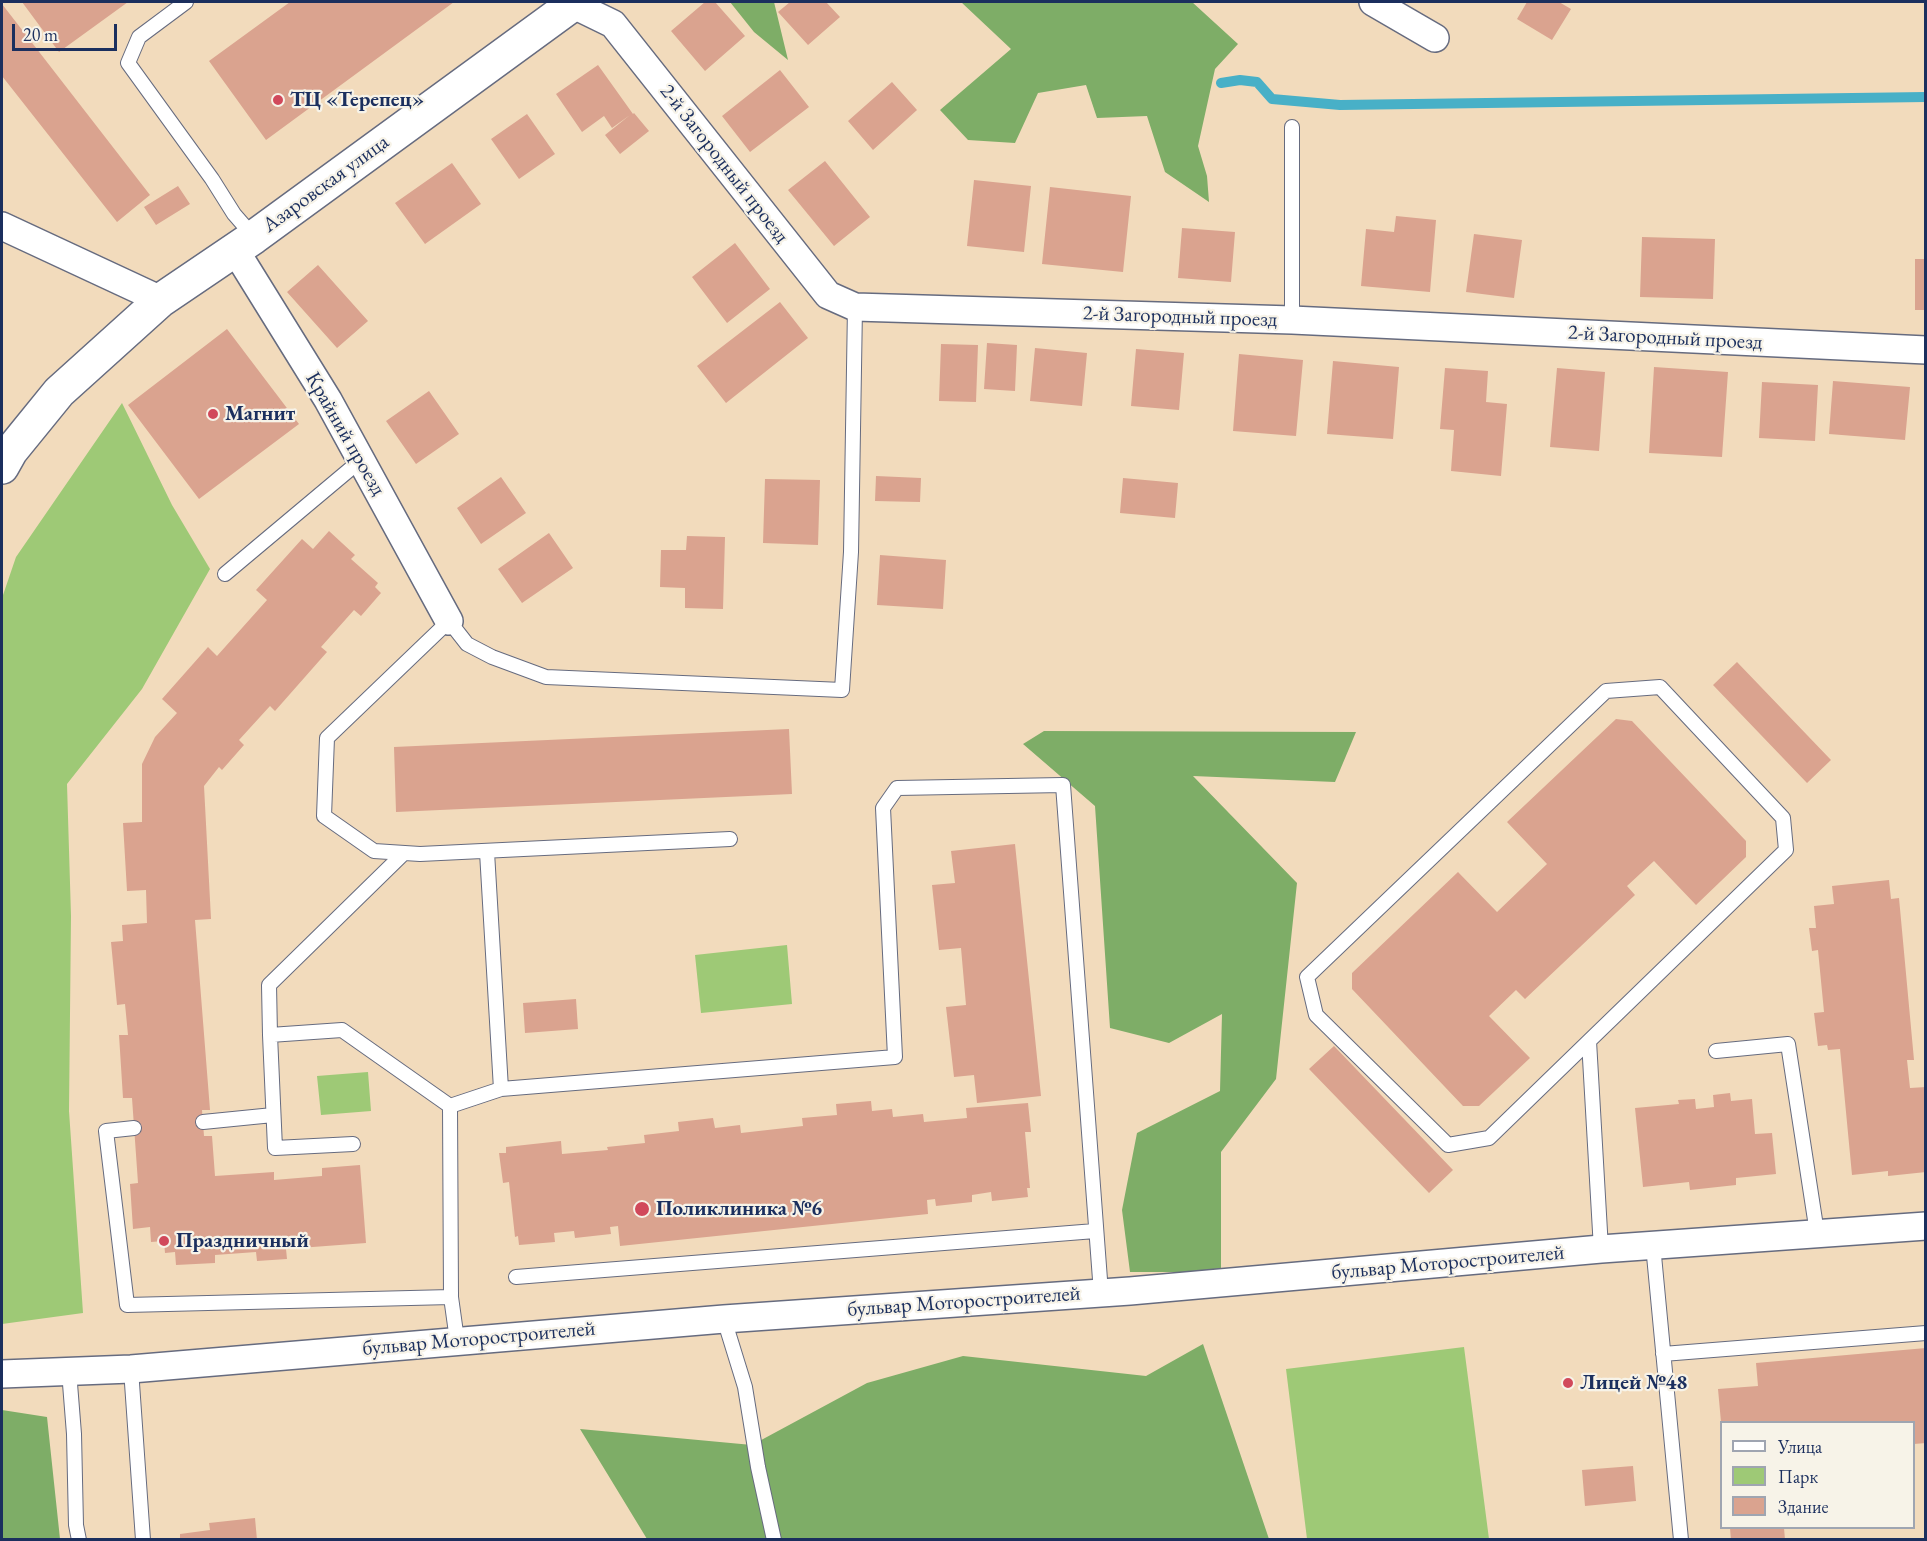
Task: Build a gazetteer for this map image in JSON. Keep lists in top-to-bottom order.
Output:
{
  "streets": {
    "street": [
      "2-й Загородный проезд",
      "Азаровская улица",
      "Крайний проезд",
      "бульвар Моторостроителей"
    ]
  },
  "crossings": [
    ["2-й Загородный проезд", "Азаровская улица"],
    ["Азаровская улица", "Крайний проезд"]
  ],
  "places": [
    "ТЦ «Терепец»",
    "Магнит",
    "Поликлиника №6",
    "Праздничный",
    "Лицей №48"
  ],
  "legend": ["Улица", "Парк", "Здание"],
  "scale_bar": "20 m"
}
